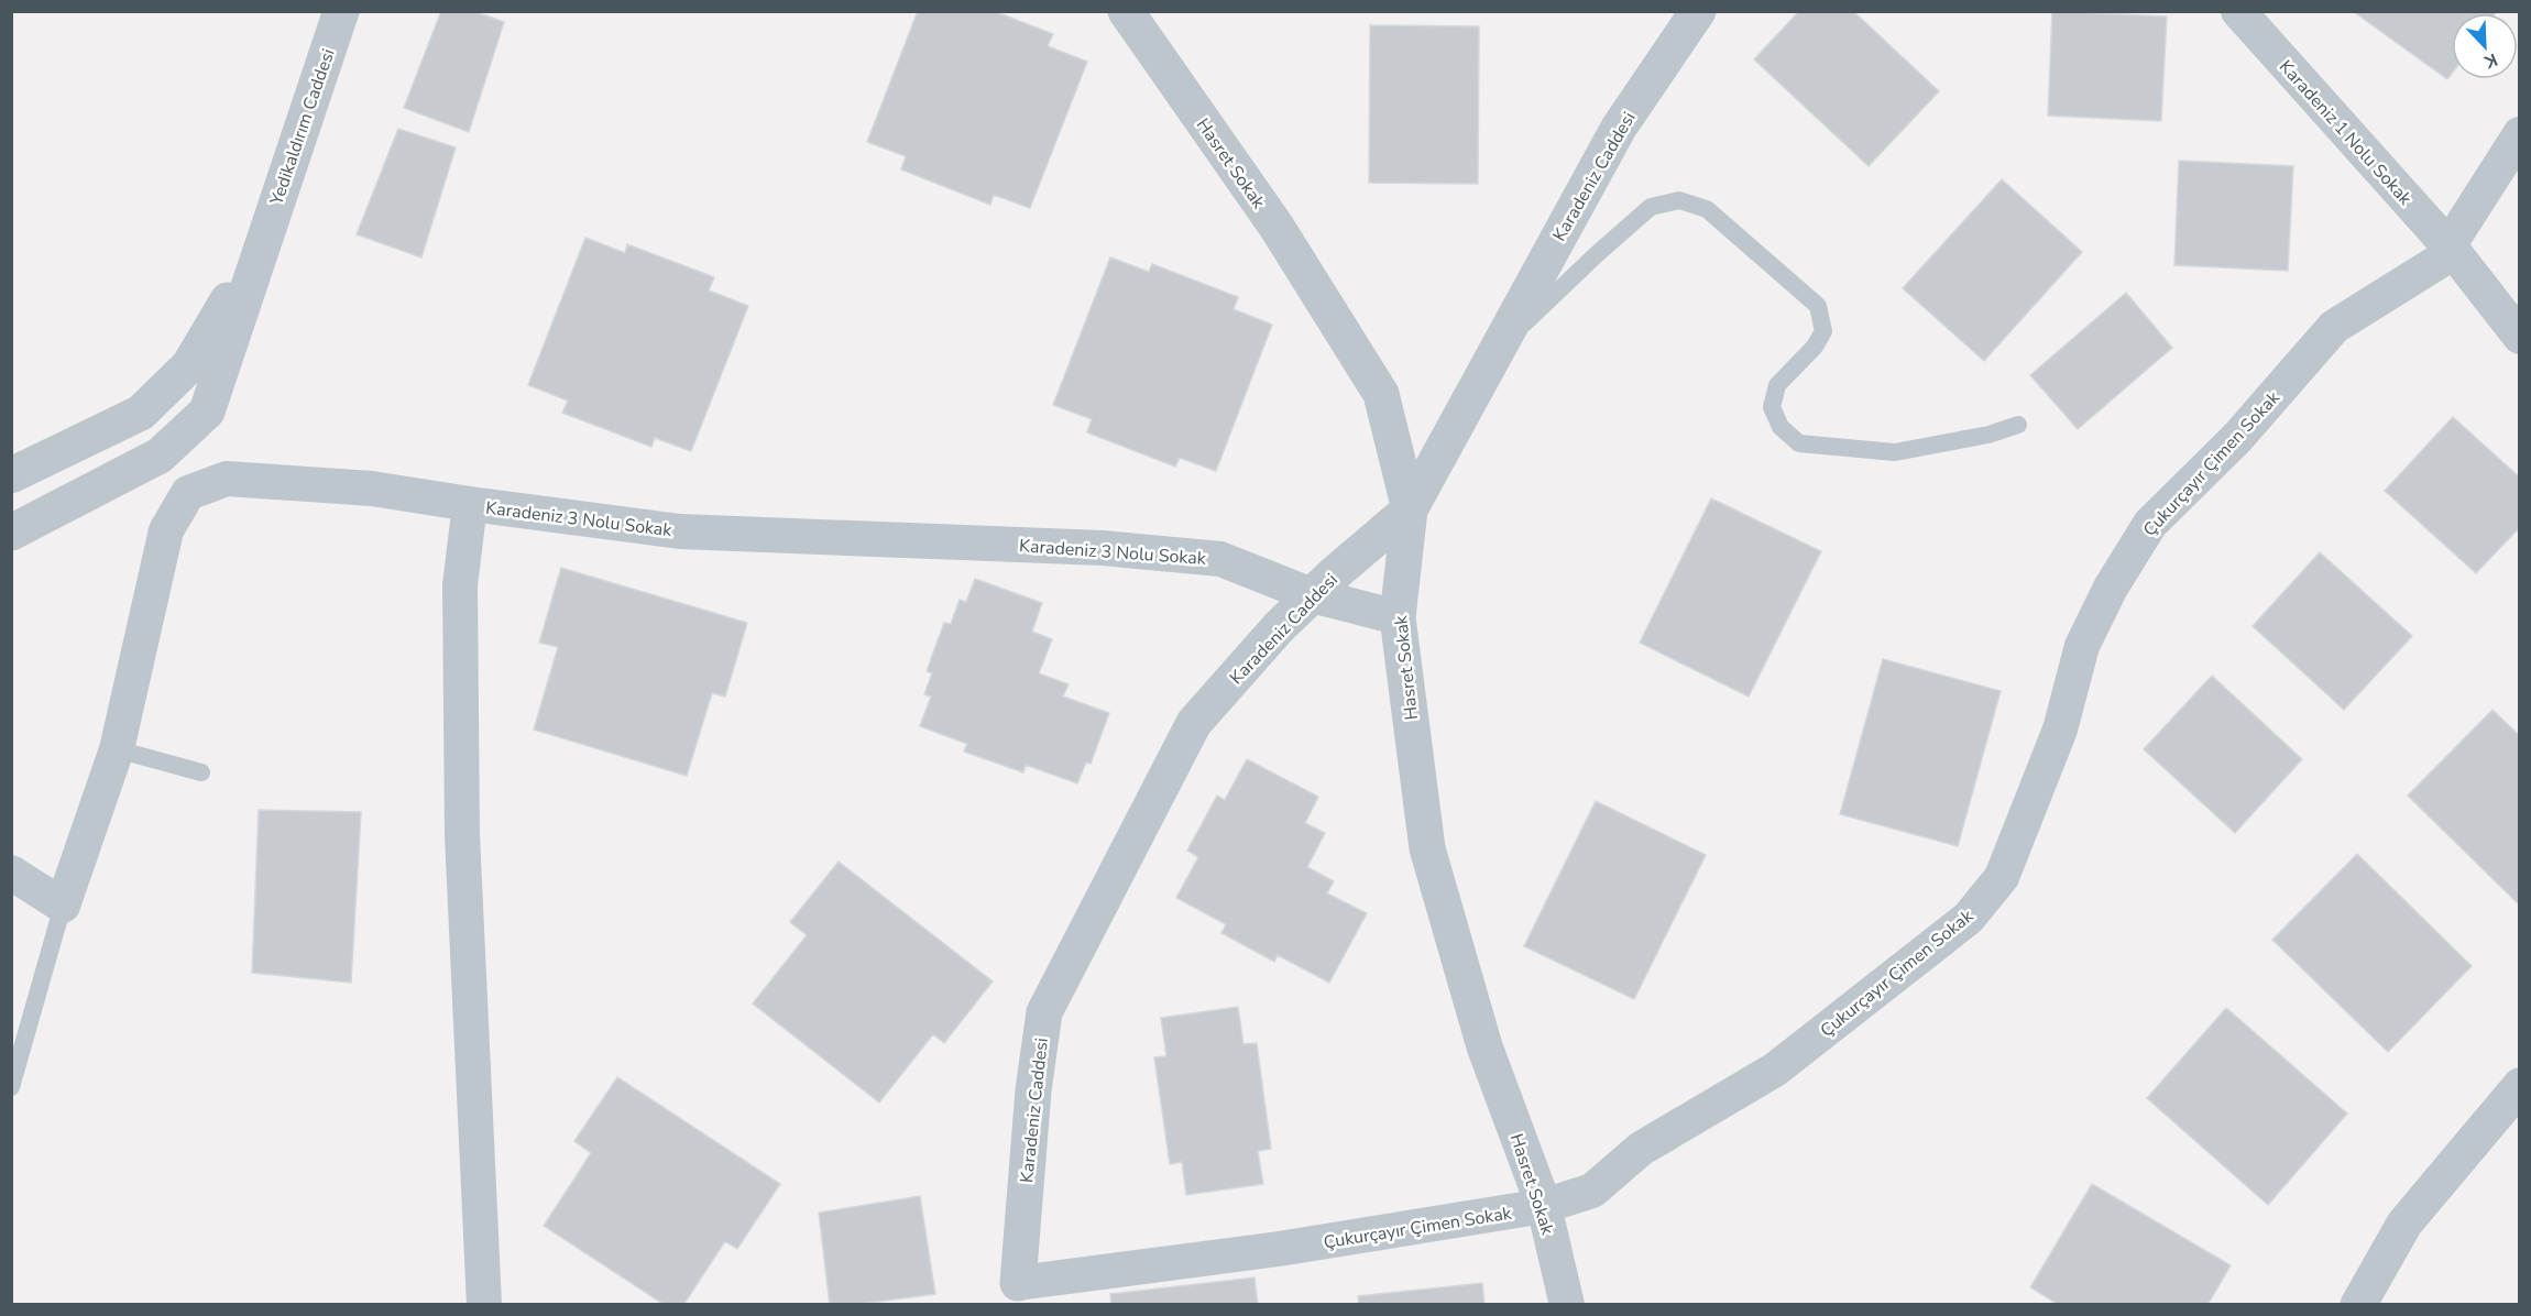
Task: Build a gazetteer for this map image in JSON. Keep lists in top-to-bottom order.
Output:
{
  "streets": {
    "street": [
      "Yedikaldırım Caddesi",
      "Karadeniz 1 Nolu Sokak",
      "Hasret Sokak",
      "Karadeniz Caddesi",
      "Çukurçayır Çimen Sokak",
      "Karadeniz 3 Nolu Sokak"
    ]
  },
  "crossings": [
    ["Karadeniz 1 Nolu Sokak", "Çukurçayır Çimen Sokak"],
    ["Hasret Sokak", "Karadeniz Caddesi"],
    ["Hasret Sokak", "Çukurçayır Çimen Sokak"],
    ["Hasret Sokak", "Karadeniz 3 Nolu Sokak"],
    ["Karadeniz Caddesi", "Çukurçayır Çimen Sokak"],
    ["Karadeniz Caddesi", "Karadeniz 3 Nolu Sokak"]
  ],
  "north": "bottom right"
}
